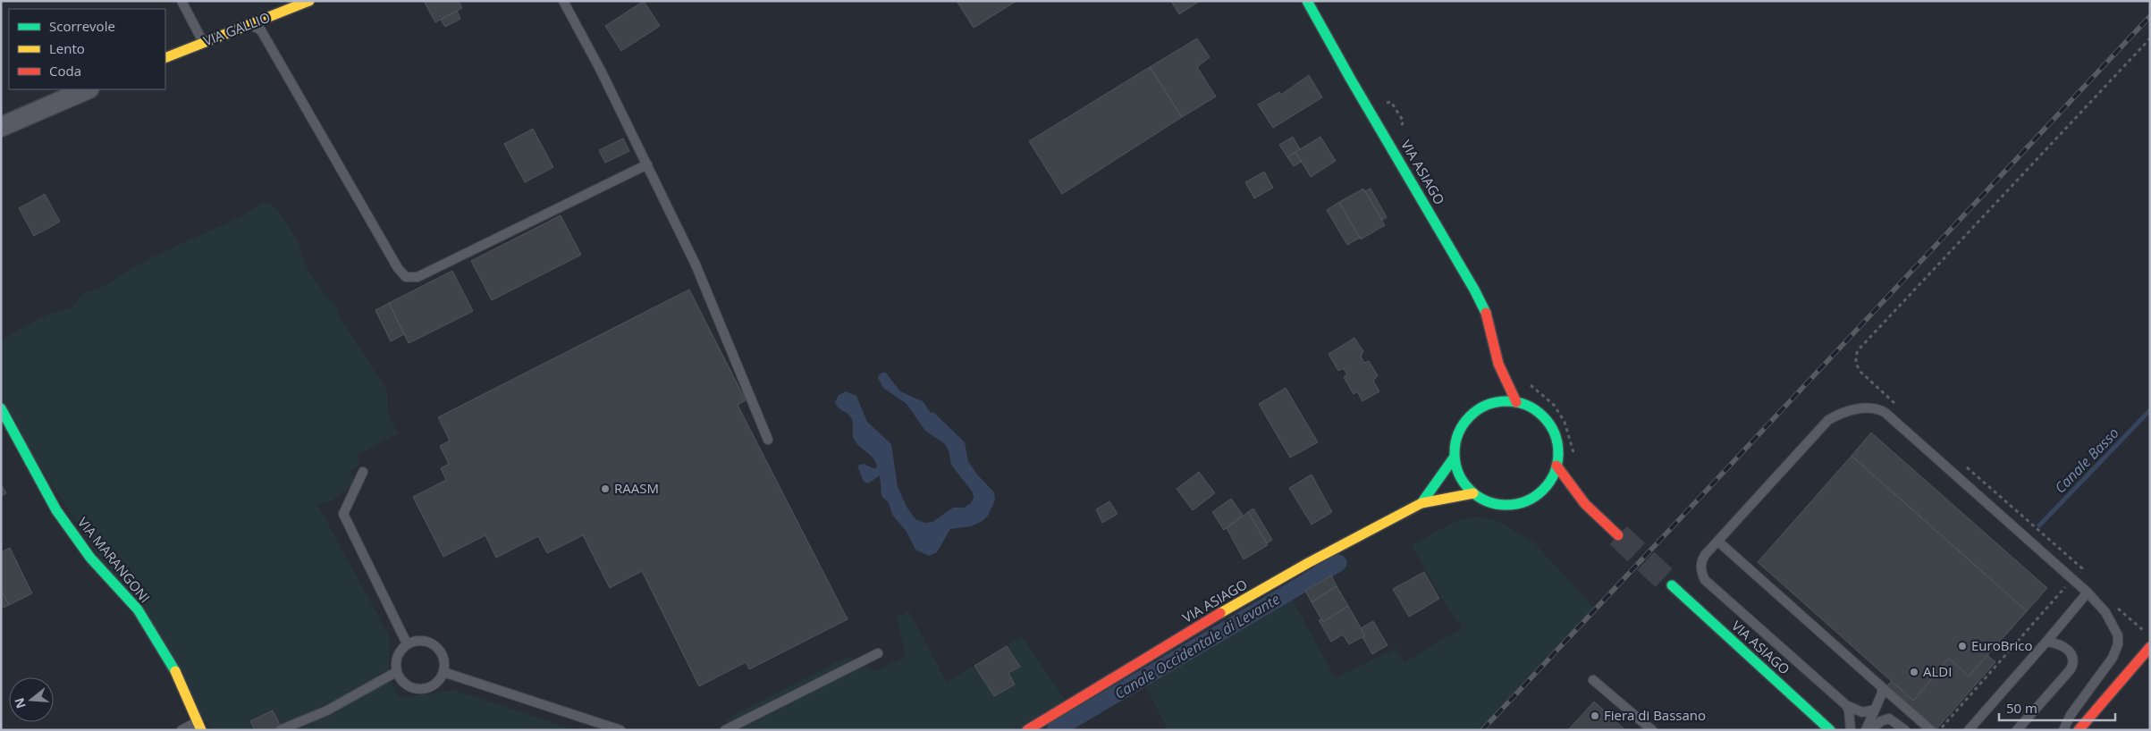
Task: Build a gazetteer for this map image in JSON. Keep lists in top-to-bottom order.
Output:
{
  "streets": {
    "main road": ["VIA GALLIO", "VIA ASIAGO", "VIA MARANGONI"]
  },
  "water": ["Canale Basso", "Canale Occidentale di Levante"],
  "places": [
    "RAASM",
    "EuroBrico",
    "ALDI",
    "Fiera di Bassano"
  ],
  "legend": ["Scorrevole", "Lento", "Coda"],
  "scale_bar": "50 m",
  "north": "left"
}
